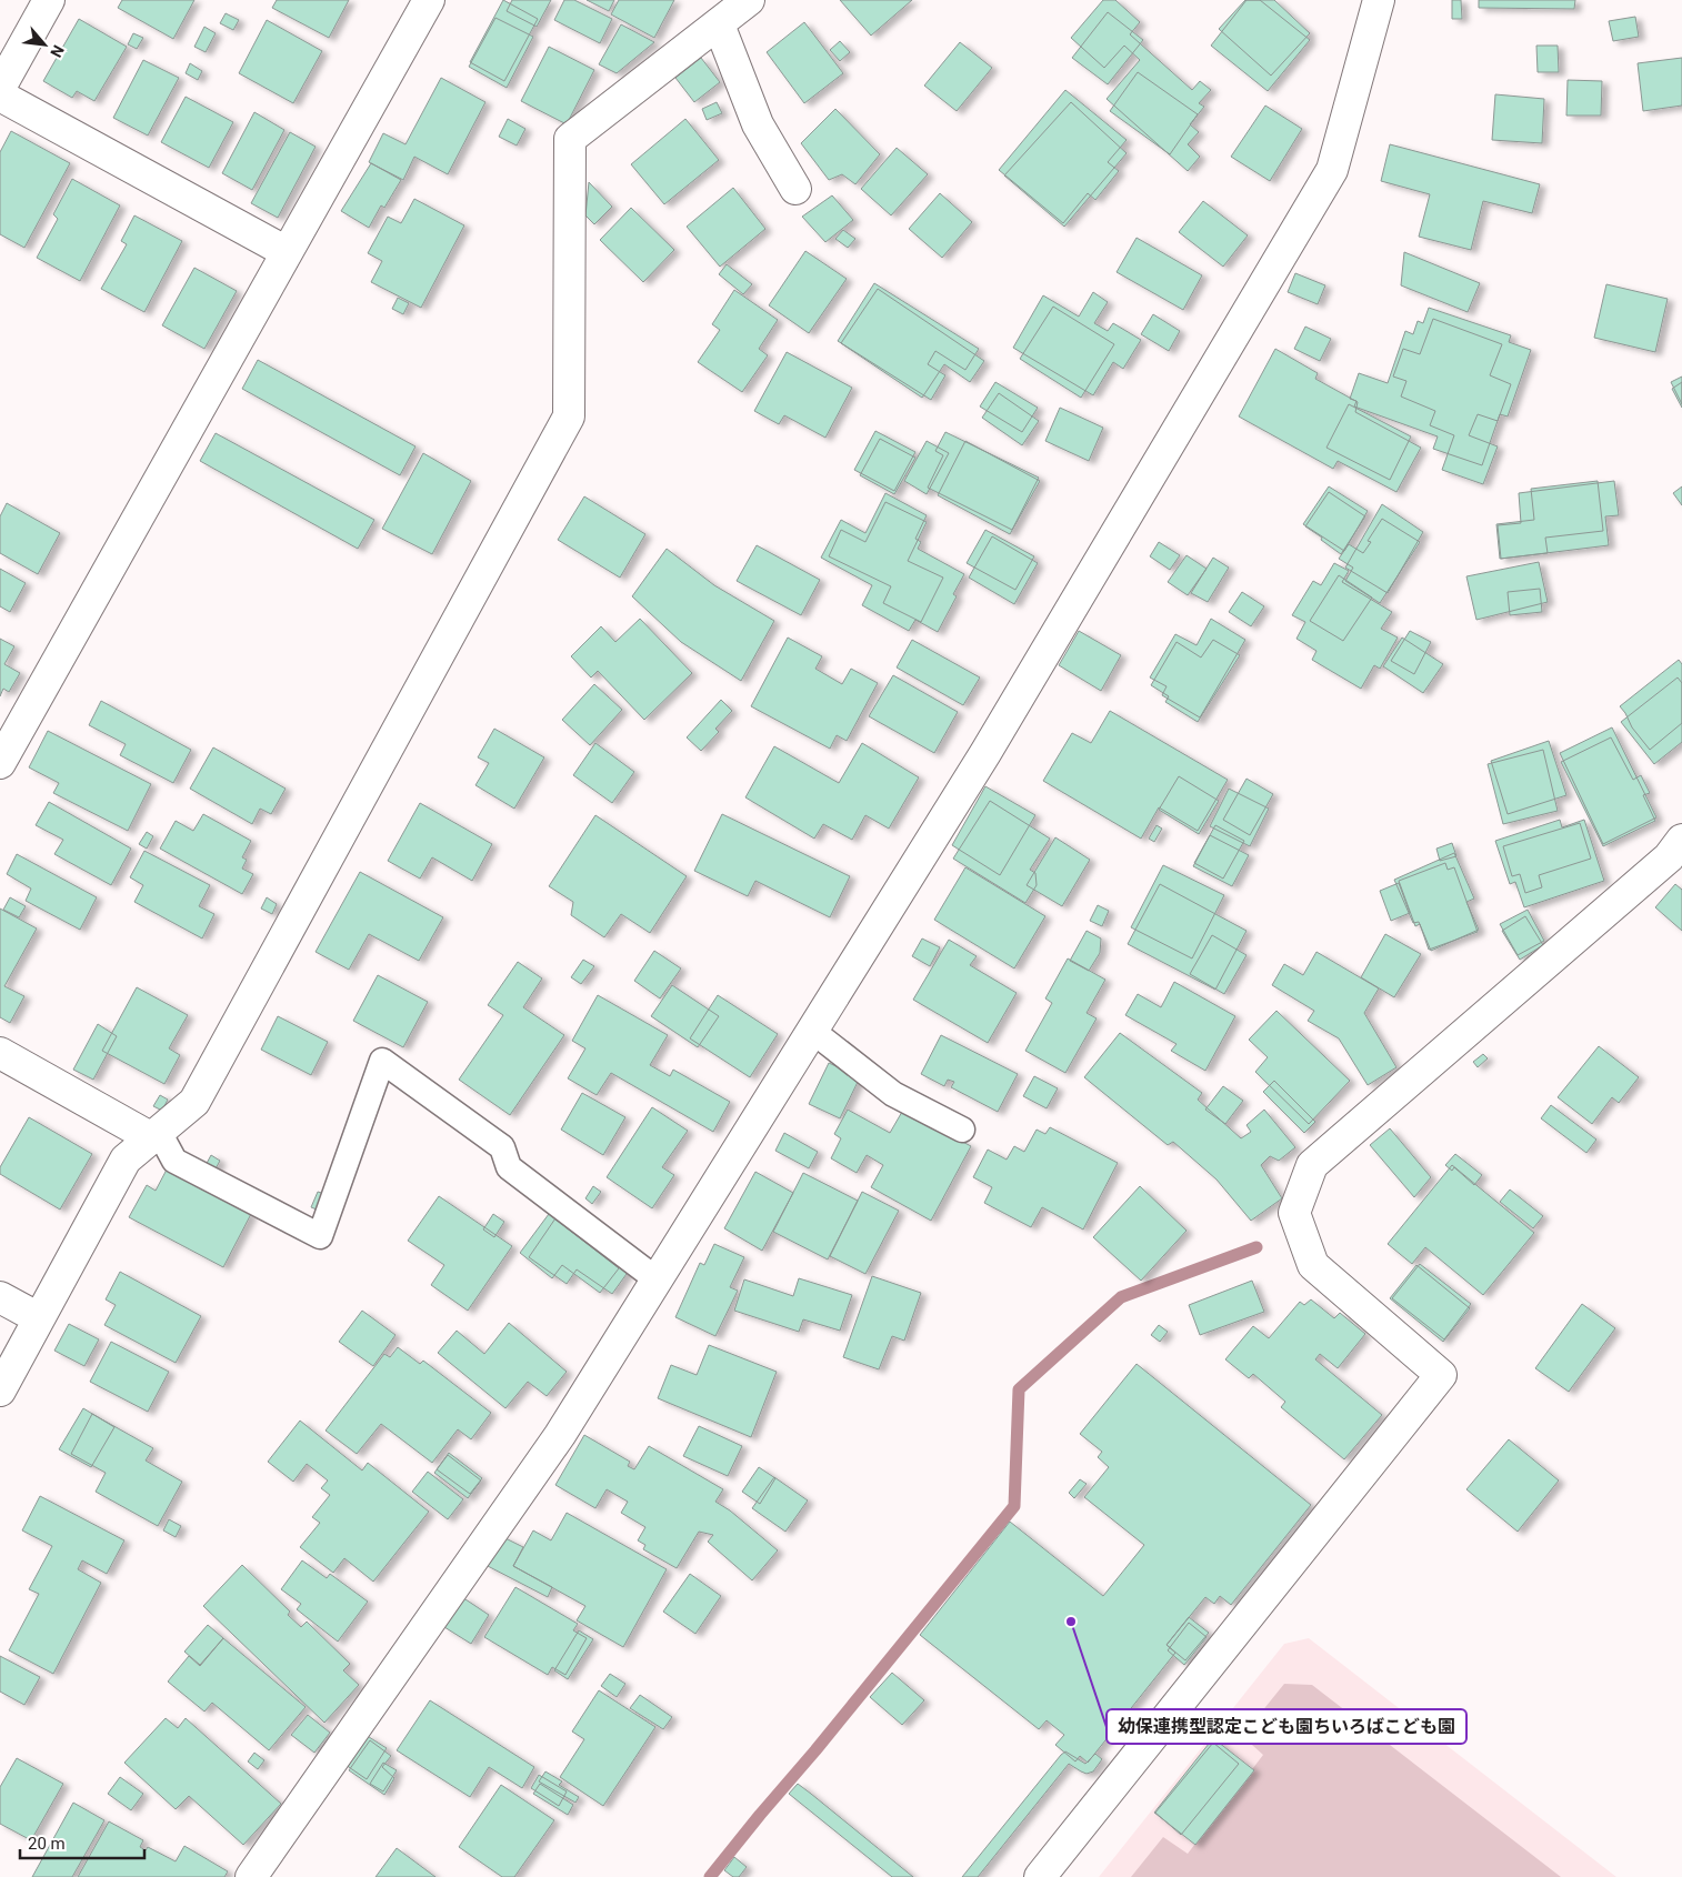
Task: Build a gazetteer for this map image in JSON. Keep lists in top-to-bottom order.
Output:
{
  "places": ["幼保連携型認定こども園ちいろばこども園"],
  "scale_bar": "20 m",
  "north": "bottom right"
}
